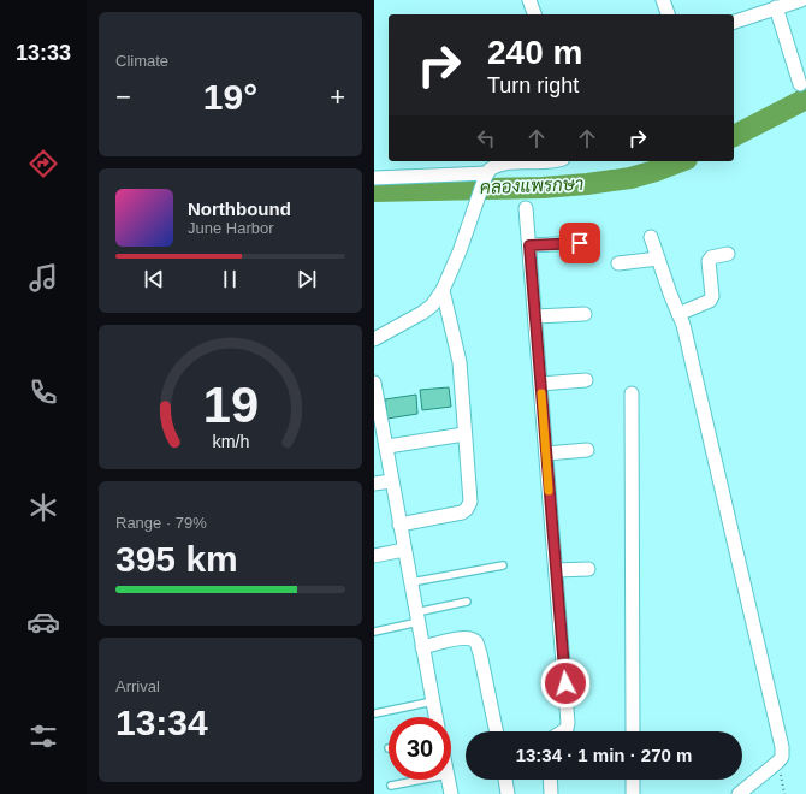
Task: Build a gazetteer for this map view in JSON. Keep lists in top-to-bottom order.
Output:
{
  "water": ["คลองแพรกษา"],
  "page": {
    "tabs": "13:33",
    "tile": [
      "Climate",
      ["Range · 79%", "395 km"],
      ["Arrival", "13:34"]
    ],
    "turn": ["240 m", "Turn right"],
    "heat": ["−", "19°", "+"],
    "song": ["Northbound", "June Harbor"],
    "limit": "30",
    "trip": "13:34 · 1 min · 270 m",
    "gauge": ["19", "km/h"]
  }
}
